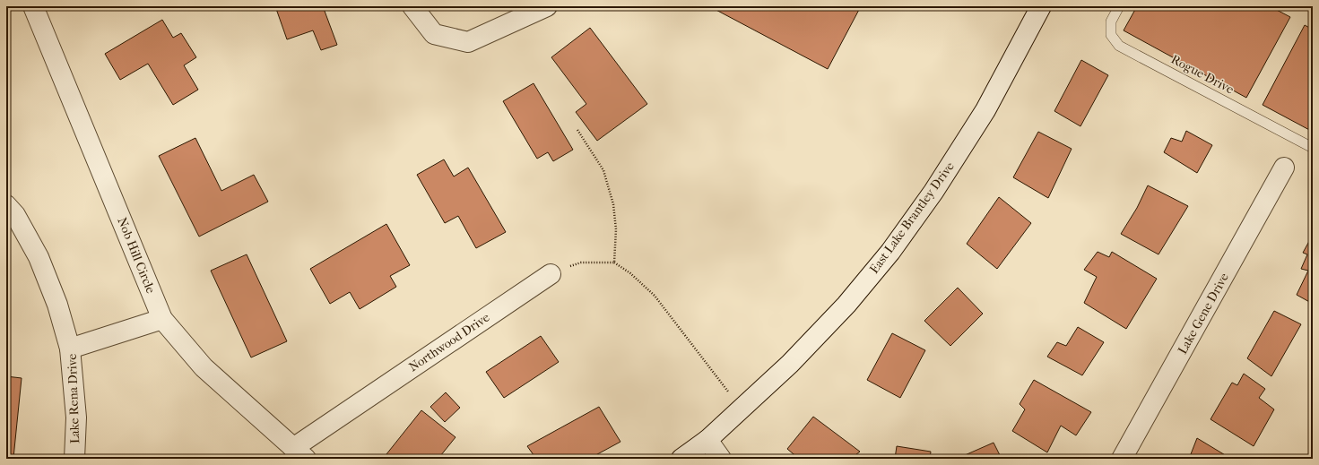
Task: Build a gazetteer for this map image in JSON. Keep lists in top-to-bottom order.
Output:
{
  "streets": {
    "street": [
      "East Lake Brantley Drive",
      "Nob Hill Circle",
      "Lake Gene Drive",
      "Northwood Drive",
      "Lake Rena Drive"
    ],
    "lane": ["Rogue Drive"]
  },
  "crossings": [
    ["Nob Hill Circle", "Northwood Drive"],
    ["Nob Hill Circle", "Lake Rena Drive"]
  ]
}
